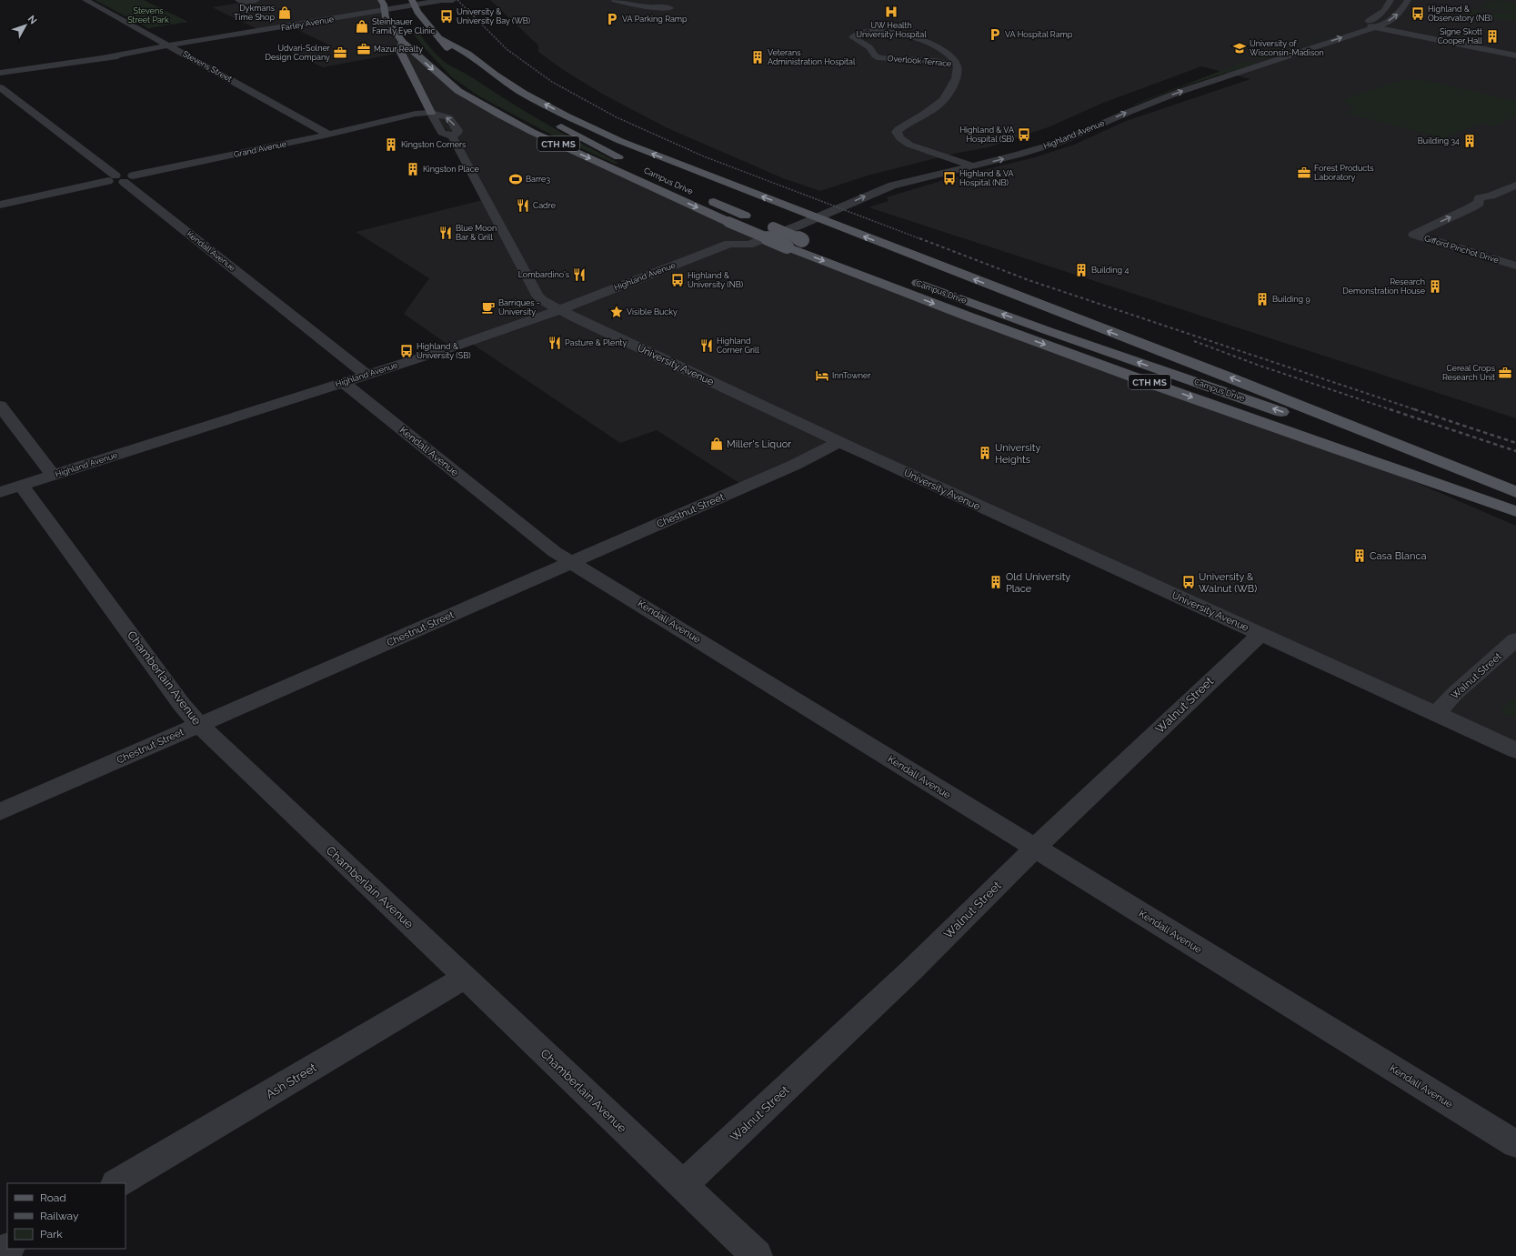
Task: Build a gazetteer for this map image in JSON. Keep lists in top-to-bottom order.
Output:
{
  "streets": {
    "main road": ["CTH MS", "Campus Drive"],
    "street": [
      "Farley Avenue",
      "Overlook Terrace",
      "Stevens Street",
      "Highland Avenue",
      "Grand Avenue",
      "Gifford Pinchot Drive",
      "Kendall Avenue",
      "University Avenue",
      "Chestnut Street",
      "Walnut Street",
      "Chamberlain Avenue",
      "Ash Street"
    ]
  },
  "crossings": [
    ["Farley Avenue", "Stevens Street"],
    ["Farley Avenue", "CTH MS"],
    ["Overlook Terrace", "Highland Avenue"],
    ["Stevens Street", "Grand Avenue"],
    ["Highland Avenue", "Kendall Avenue"],
    ["Highland Avenue", "University Avenue"],
    ["Highland Avenue", "Chamberlain Avenue"],
    ["CTH MS", "Campus Drive"],
    ["Grand Avenue", "Kendall Avenue"],
    ["Kendall Avenue", "Chestnut Street"],
    ["Kendall Avenue", "Walnut Street"],
    ["University Avenue", "Chestnut Street"],
    ["University Avenue", "Walnut Street"],
    ["Chestnut Street", "Chamberlain Avenue"],
    ["Walnut Street", "Chamberlain Avenue"],
    ["Chamberlain Avenue", "Ash Street"]
  ],
  "parks": ["Stevens Street Park"],
  "places": {
    "hospital": ["UW Health University Hospital"],
    "shop": ["Dykmans Time Shop", "Steinhauer Family Eye Clinic", "Miller's Liquor"],
    "bus stop": [
      "Highland & Observatory (NB)",
      "University & University Bay (WB)",
      "Highland & VA Hospital (SB)",
      "Highland & VA Hospital (NB)",
      "Highland & University (NB)",
      "Highland & University (SB)",
      "University & Walnut (WB)"
    ],
    "parking": ["VA Parking Ramp", "VA Hospital Ramp"],
    "building": [
      "Signe Skott Cooper Hall",
      "Veterans Administration Hospital",
      "Building 34",
      "Kingston Corners",
      "Kingston Place",
      "Building 4",
      "Research Demonstration House",
      "Building 9",
      "University Heights",
      "Casa Blanca",
      "Old University Place"
    ],
    "school or university": ["University of Wisconsin-Madison"],
    "office": [
      "Mazur Realty",
      "Udvari-Solner Design Company",
      "Forest Products Laboratory",
      "Cereal Crops Research Unit"
    ],
    "sports": ["Barre3"],
    "restaurant": [
      "Cadre",
      "Blue Moon Bar & Grill",
      "Lombardino's",
      "Pasture & Plenty",
      "Highland Corner Grill"
    ],
    "cafe": ["Barriques - University"],
    "place": ["Visible Bucky"],
    "hotel": ["InnTowner"]
  },
  "legend": ["Road", "Railway", "Park"],
  "north": "top right"
}
